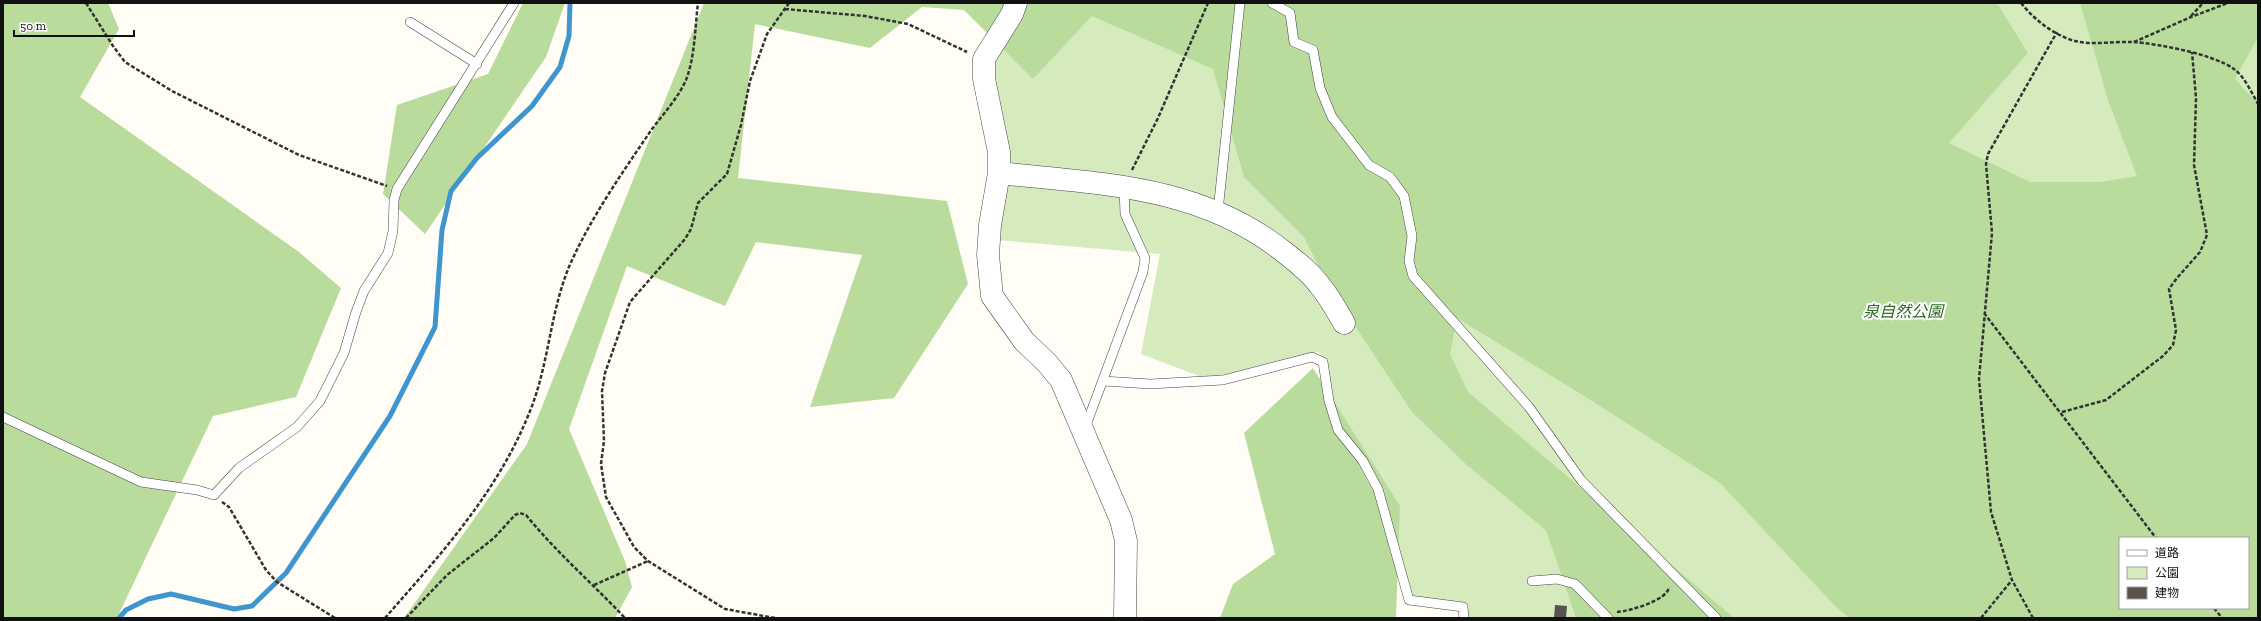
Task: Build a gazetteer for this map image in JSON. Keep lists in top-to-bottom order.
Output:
{
  "parks": ["泉自然公園"],
  "legend": ["道路", "公園", "建物"],
  "scale_bar": "50 m"
}
